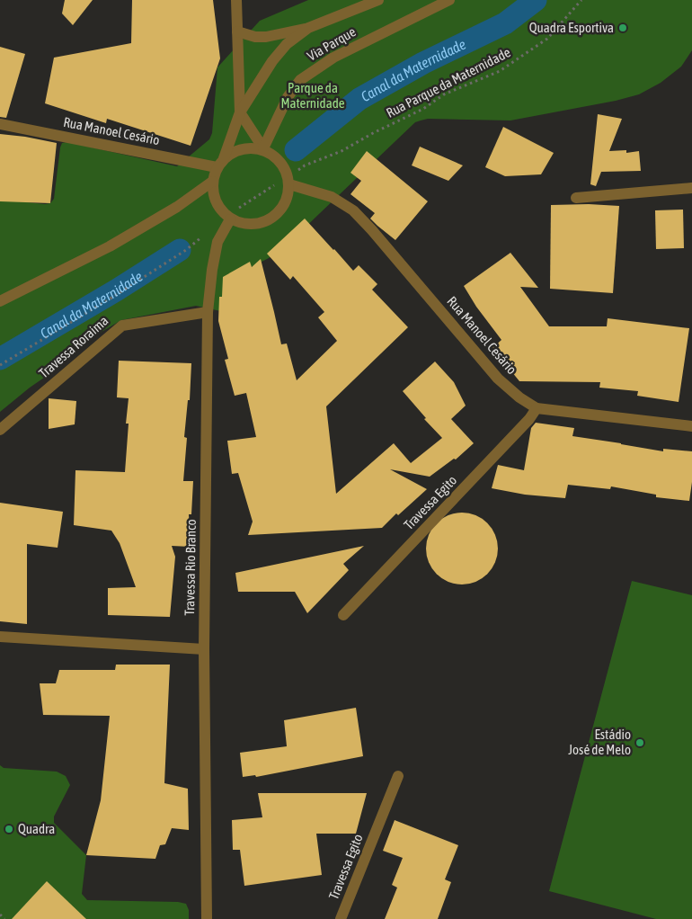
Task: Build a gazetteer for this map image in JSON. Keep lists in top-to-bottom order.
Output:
{
  "streets": {
    "street": [
      "Via Parque",
      "Rua Manoel Cesário",
      "Travessa Roraima",
      "Travessa Egito",
      "Travessa Rio Branco"
    ],
    "path": ["Rua Parque da Maternidade"]
  },
  "crossings": [
    ["Via Parque", "Rua Manoel Cesário"],
    ["Rua Parque da Maternidade", "Rua Manoel Cesário"],
    ["Rua Parque da Maternidade", "Travessa Rio Branco"],
    ["Rua Manoel Cesário", "Travessa Egito"],
    ["Travessa Roraima", "Travessa Rio Branco"]
  ],
  "water": ["Canal da Maternidade"],
  "parks": ["Parque da Maternidade"],
  "places": ["Quadra Esportiva", "Estádio José de Melo", "Quadra"]
}
